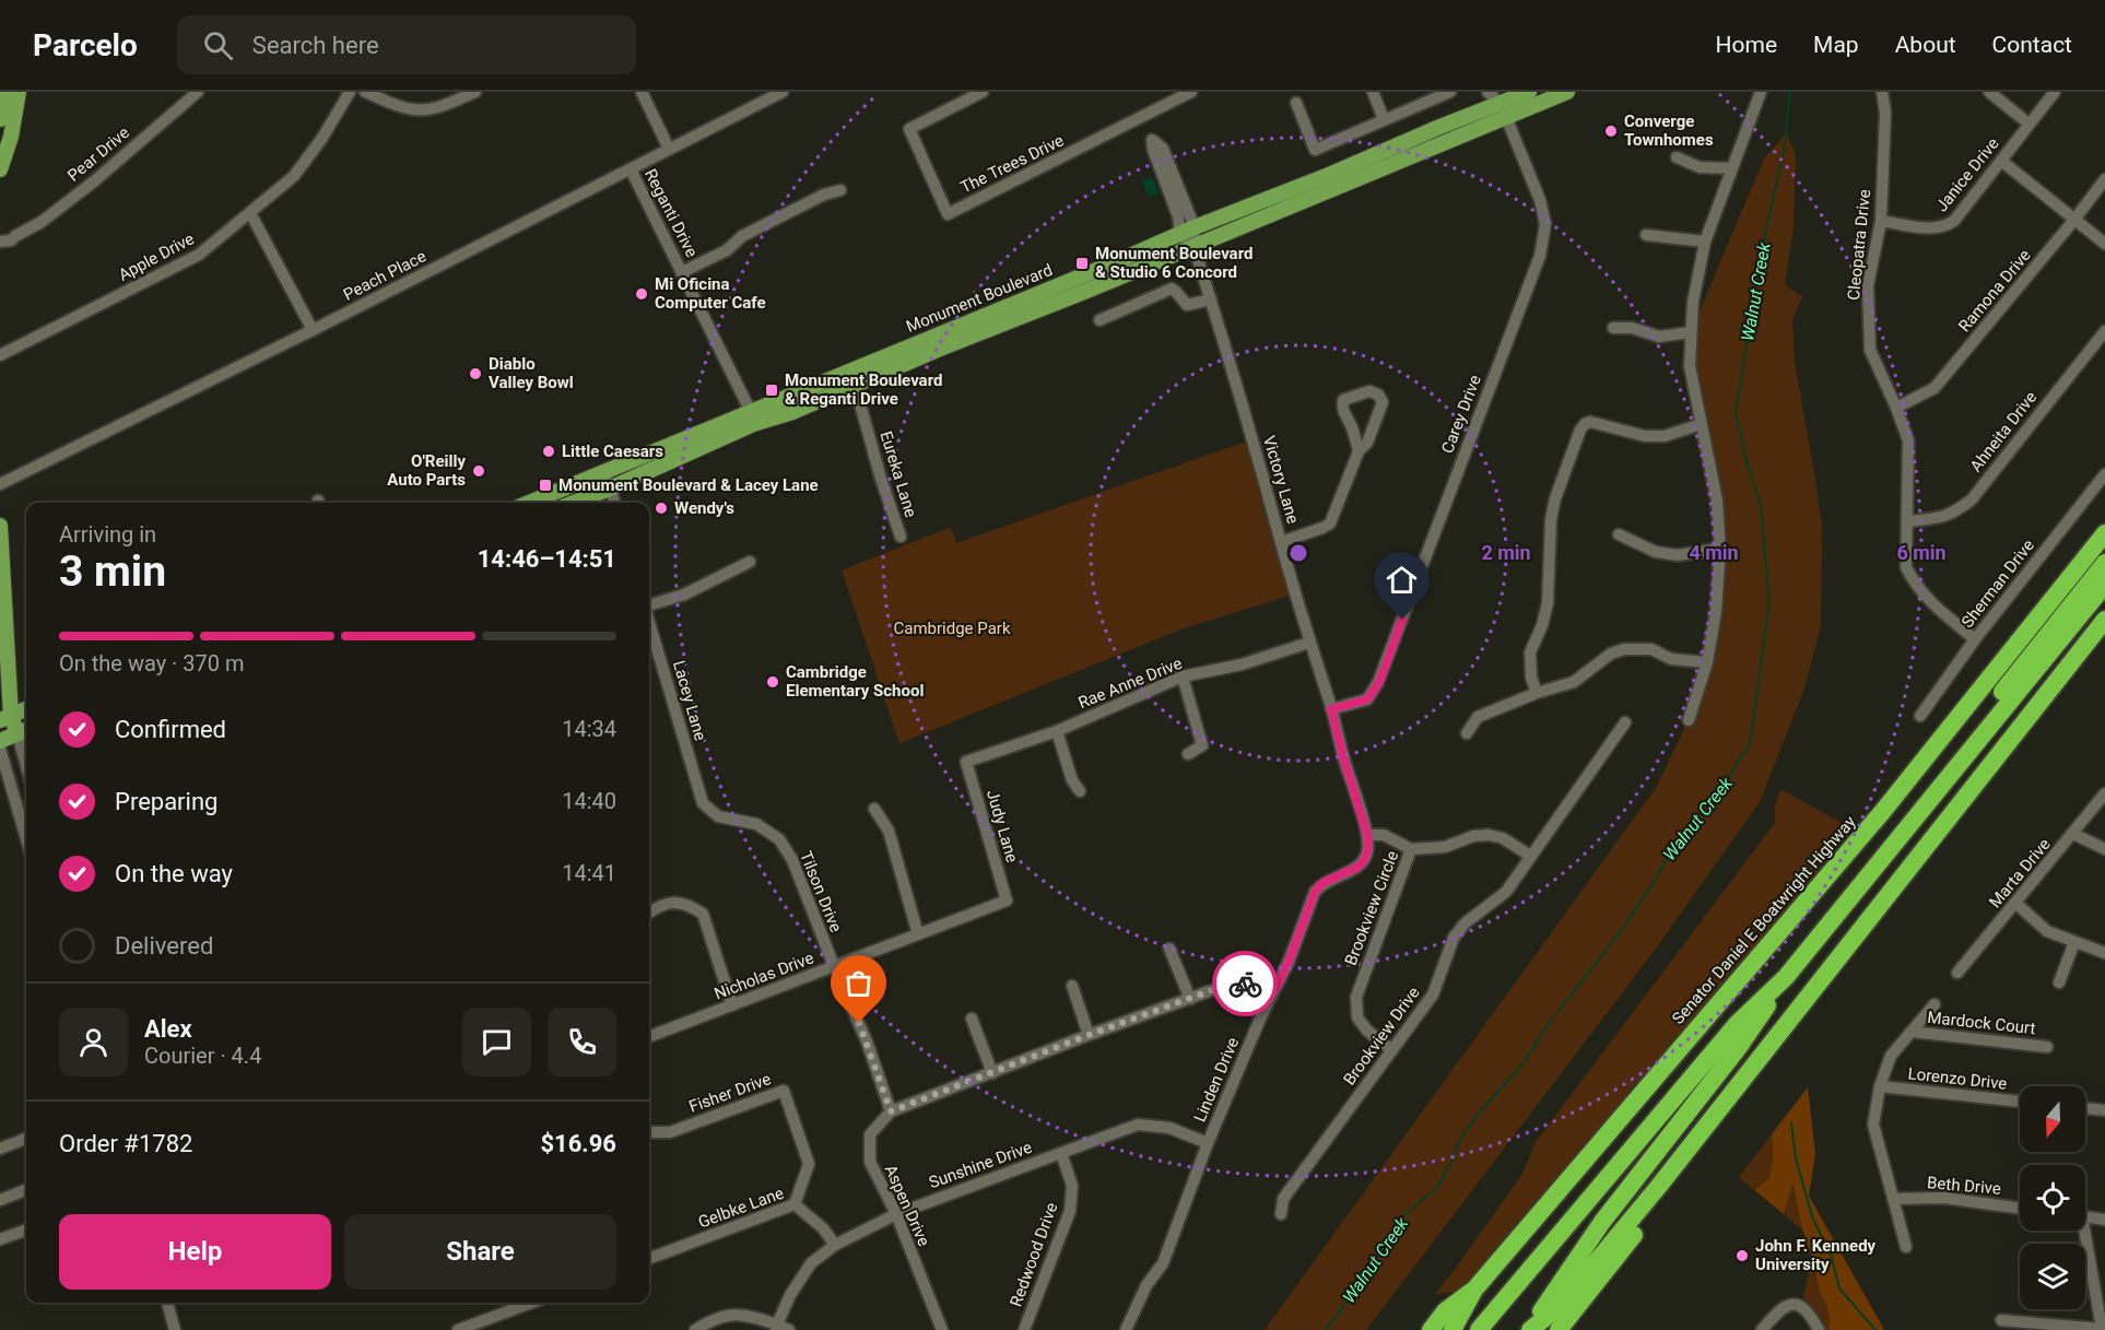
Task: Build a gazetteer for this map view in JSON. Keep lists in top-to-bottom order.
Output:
{
  "streets": {
    "highway": ["Senator Daniel E Boatwright Highway"],
    "main road": ["Monument Boulevard"],
    "street": [
      "Pear Drive",
      "The Trees Drive",
      "Janice Drive",
      "Reganti Drive",
      "Cleopatra Drive",
      "Apple Drive",
      "Peach Place",
      "Ramona Drive",
      "Carey Drive",
      "Ahneita Drive",
      "Eureka Lane",
      "Victory Lane",
      "Sherman Drive",
      "Rae Anne Drive",
      "Lacey Lane",
      "Judy Lane",
      "Marta Drive",
      "Tilson Drive",
      "Brookview Circle",
      "Nicholas Drive",
      "Mardock Court",
      "Brookview Drive",
      "Lorenzo Drive",
      "Linden Drive",
      "Fisher Drive",
      "Sunshine Drive",
      "Beth Drive",
      "Aspen Drive",
      "Gelbke Lane",
      "Redwood Drive"
    ]
  },
  "crossings": [
    ["Janice Drive", "Cleopatra Drive"],
    ["Reganti Drive", "Peach Place"],
    ["Reganti Drive", "Monument Boulevard"],
    ["Cleopatra Drive", "Ramona Drive"],
    ["Cleopatra Drive", "Ahneita Drive"],
    ["Cleopatra Drive", "Sherman Drive"],
    ["Monument Boulevard", "Carey Drive"],
    ["Monument Boulevard", "Eureka Lane"],
    ["Monument Boulevard", "Victory Lane"],
    ["Carey Drive", "Victory Lane"],
    ["Victory Lane", "Rae Anne Drive"],
    ["Victory Lane", "Linden Drive"],
    ["Rae Anne Drive", "Judy Lane"],
    ["Lacey Lane", "Tilson Drive"],
    ["Judy Lane", "Nicholas Drive"],
    ["Tilson Drive", "Nicholas Drive"],
    ["Tilson Drive", "Aspen Drive"],
    ["Brookview Circle", "Brookview Drive"],
    ["Linden Drive", "Sunshine Drive"],
    ["Linden Drive", "Aspen Drive"],
    ["Fisher Drive", "Gelbke Lane"],
    ["Sunshine Drive", "Aspen Drive"],
    ["Sunshine Drive", "Gelbke Lane"],
    ["Sunshine Drive", "Redwood Drive"]
  ],
  "water": ["Walnut Creek"],
  "parks": ["Cambridge Park"],
  "places": {
    "other": [
      "Converge Townhomes",
      "Mi Oficina Computer Cafe",
      "Diablo Valley Bowl",
      "Little Caesars",
      "O'Reilly Auto Parts",
      "Wendy's",
      "Cambridge Elementary School",
      "John F. Kennedy University"
    ],
    "transit": ["Monument Boulevard & Studio 6 Concord", "Monument Boulevard & Reganti Drive", "Monument Boulevard & Lacey Lane"]
  },
  "north": "bottom",
  "page": {
    "header": "Parcelo",
    "search": "Search here",
    "nav": [
      "Home",
      "Map",
      "About",
      "Contact"
    ],
    "heading": ["3 min", "Arriving in", "14:46–14:51"],
    "panel": [
      "Alex",
      "Courier · 4.4",
      "Order #1782",
      "$16.96"
    ],
    "bar": "On the way · 370 m",
    "list": [
      ["Confirmed", "14:34"],
      ["Preparing", "14:40"],
      ["On the way", "14:41"],
      "Delivered"
    ],
    "buttons": ["Help", "Share"]
  },
  "rings": ["2 min", "4 min", "6 min"]
}
